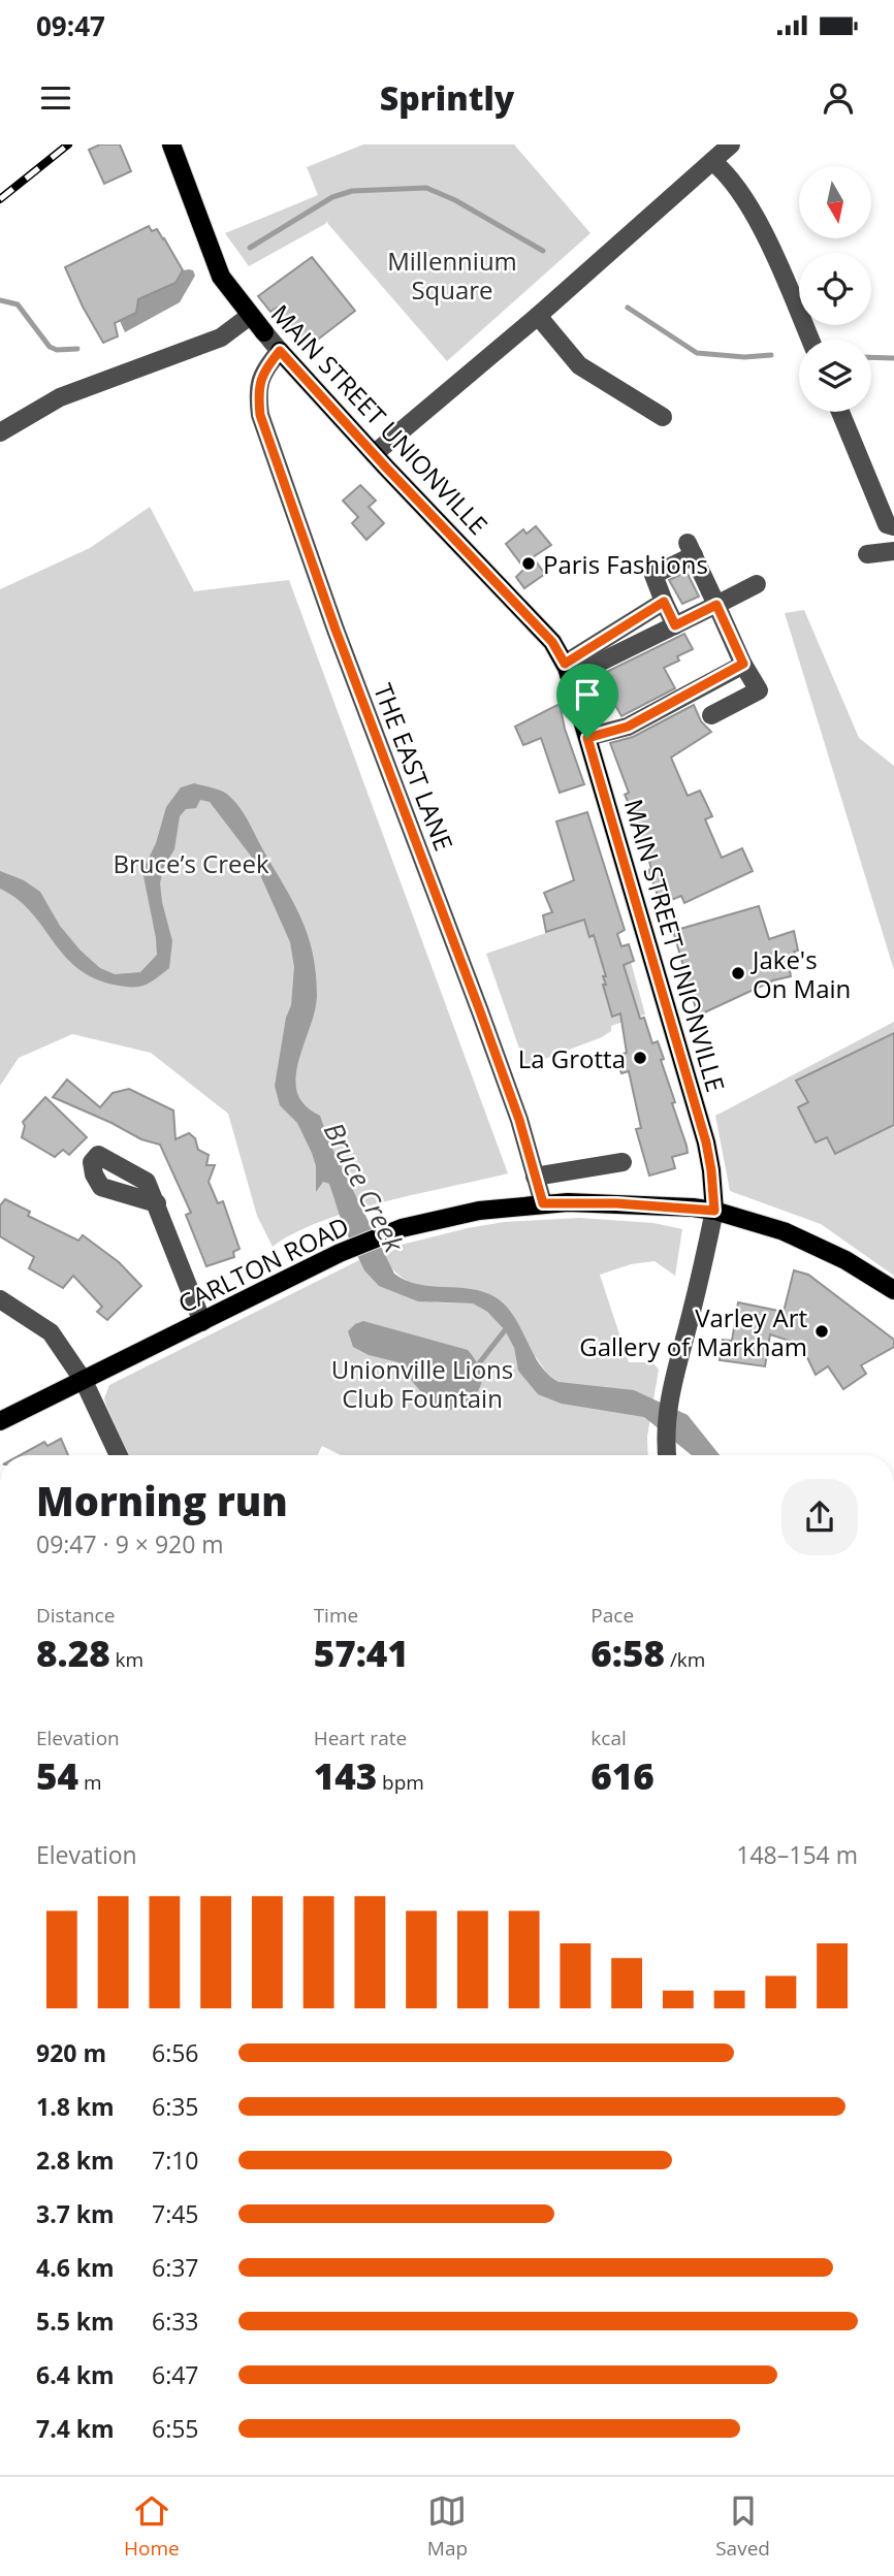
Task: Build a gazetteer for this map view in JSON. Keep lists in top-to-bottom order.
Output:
{
  "streets": {
    "main road": ["MAIN STREET UNIONVILLE", "CARLTON ROAD"],
    "street": ["THE EAST LANE"]
  },
  "crossings": [
    ["MAIN STREET UNIONVILLE", "THE EAST LANE"],
    ["MAIN STREET UNIONVILLE", "CARLTON ROAD"],
    ["THE EAST LANE", "CARLTON ROAD"]
  ],
  "water": ["Bruce Creek"],
  "parks": ["Millennium Square", "Bruce’s Creek", "Unionville Lions Club Fountain"],
  "places": [
    "Paris Fashions",
    "Jake's On Main",
    "La Grotta",
    "Varley Art Gallery of Markham"
  ],
  "north": "bottom",
  "page": {
    "status": "09:47",
    "header": "Sprintly",
    "heading": ["Morning run", "09:47 · 9 × 920 m"],
    "stats": [
      ["Distance", "8.28 km"],
      ["Time", "57:41"],
      ["Pace", "6:58 /km"],
      ["Elevation", "54 m"],
      ["Heart rate", "143 bpm"],
      ["kcal", "616"]
    ],
    "chart": ["Elevation", "148–154 m"],
    "list": [
      {
        "name": "920 m",
        "note": "6:56"
      },
      {
        "name": "1.8 km",
        "note": "6:35"
      },
      {
        "name": "2.8 km",
        "note": "7:10"
      },
      {
        "name": "3.7 km",
        "note": "7:45"
      },
      {
        "name": "4.6 km",
        "note": "6:37"
      },
      {
        "name": "5.5 km",
        "note": "6:33"
      },
      {
        "name": "6.4 km",
        "note": "6:47"
      },
      {
        "name": "7.4 km",
        "note": "6:55"
      }
    ],
    "tabs": ["Home", "Map", "Saved"]
  }
}
